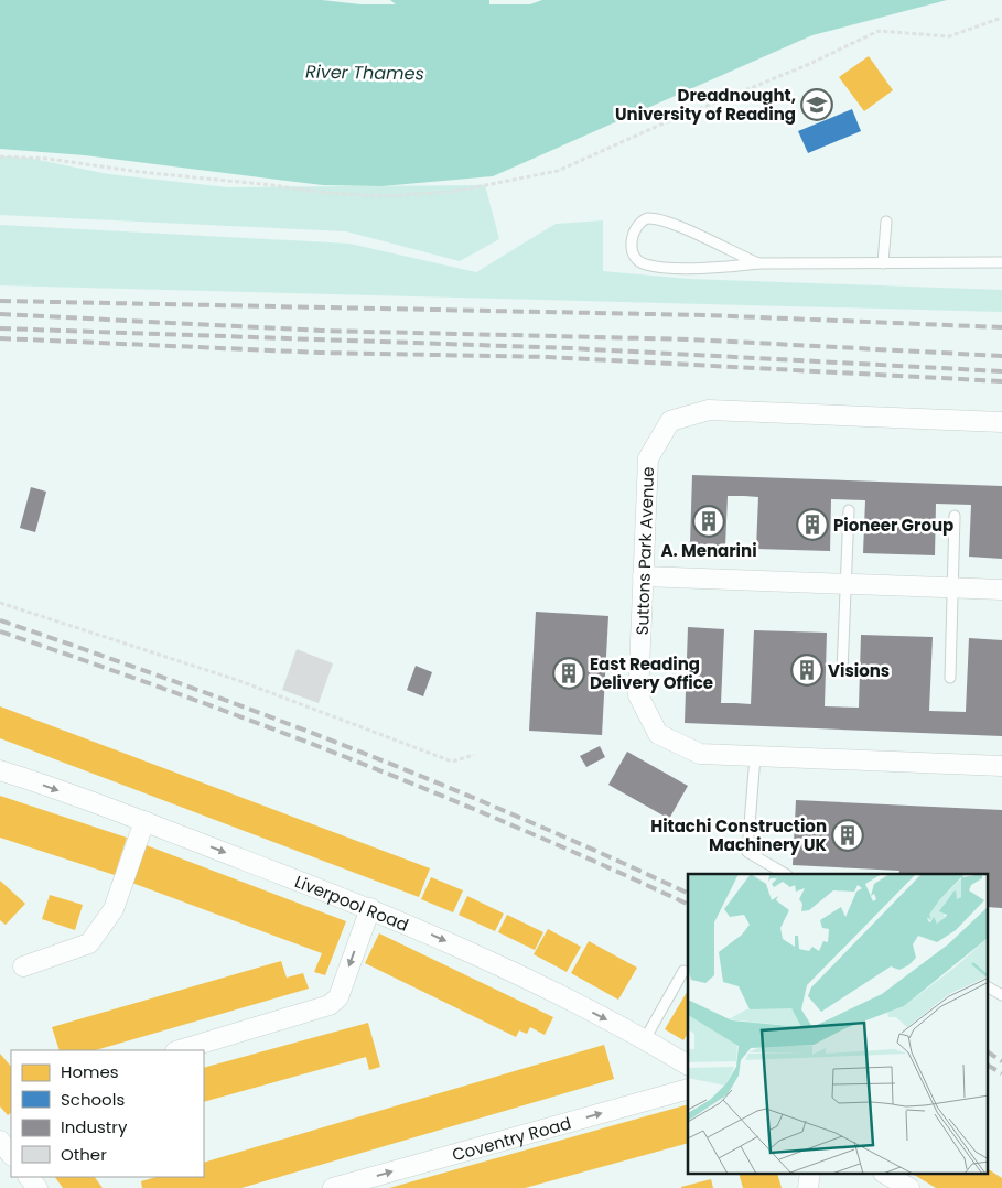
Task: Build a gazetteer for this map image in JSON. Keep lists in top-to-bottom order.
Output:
{
  "streets": {
    "street": ["Suttons Park Avenue", "Liverpool Road", "Coventry Road"]
  },
  "one_way": ["Liverpool Road", "Coventry Road"],
  "water": ["River Thames"],
  "places": {
    "school or university": ["Dreadnought, University of Reading"],
    "building": [
      "A. Menarini",
      "Pioneer Group",
      "Visions",
      "East Reading Delivery Office",
      "Hitachi Construction Machinery UK"
    ]
  },
  "legend": [
    "Homes",
    "Schools",
    "Industry",
    "Other"
  ]
}
